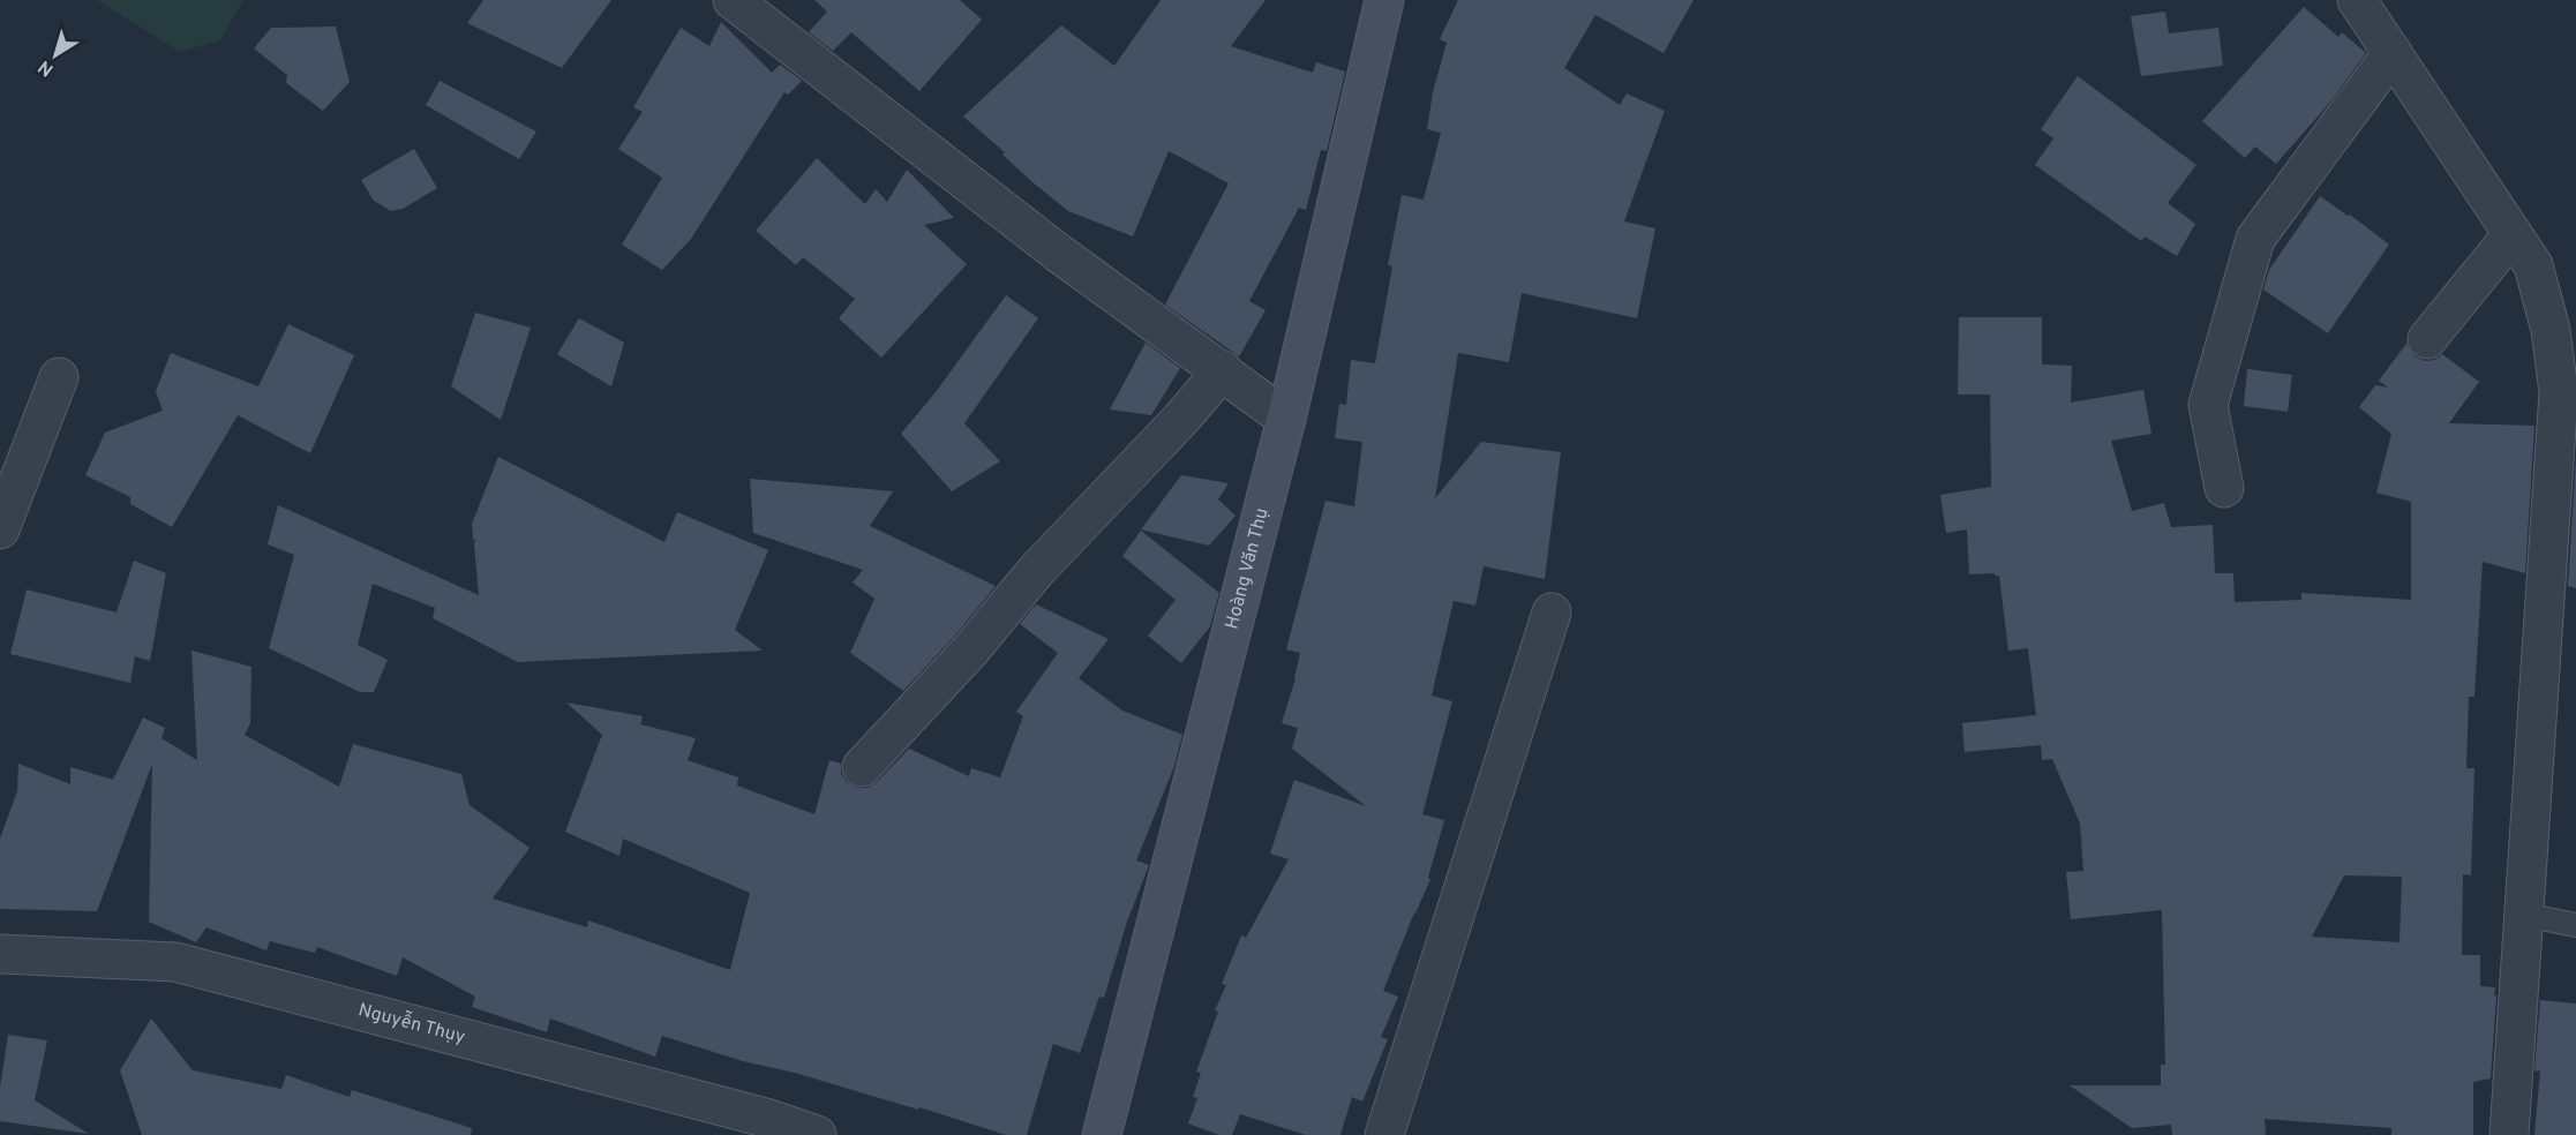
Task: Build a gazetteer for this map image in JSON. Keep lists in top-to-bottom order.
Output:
{
  "streets": {
    "main road": ["Hoàng Văn Thụ"],
    "street": ["Nguyễn Thụy"]
  },
  "north": "bottom left"
}
